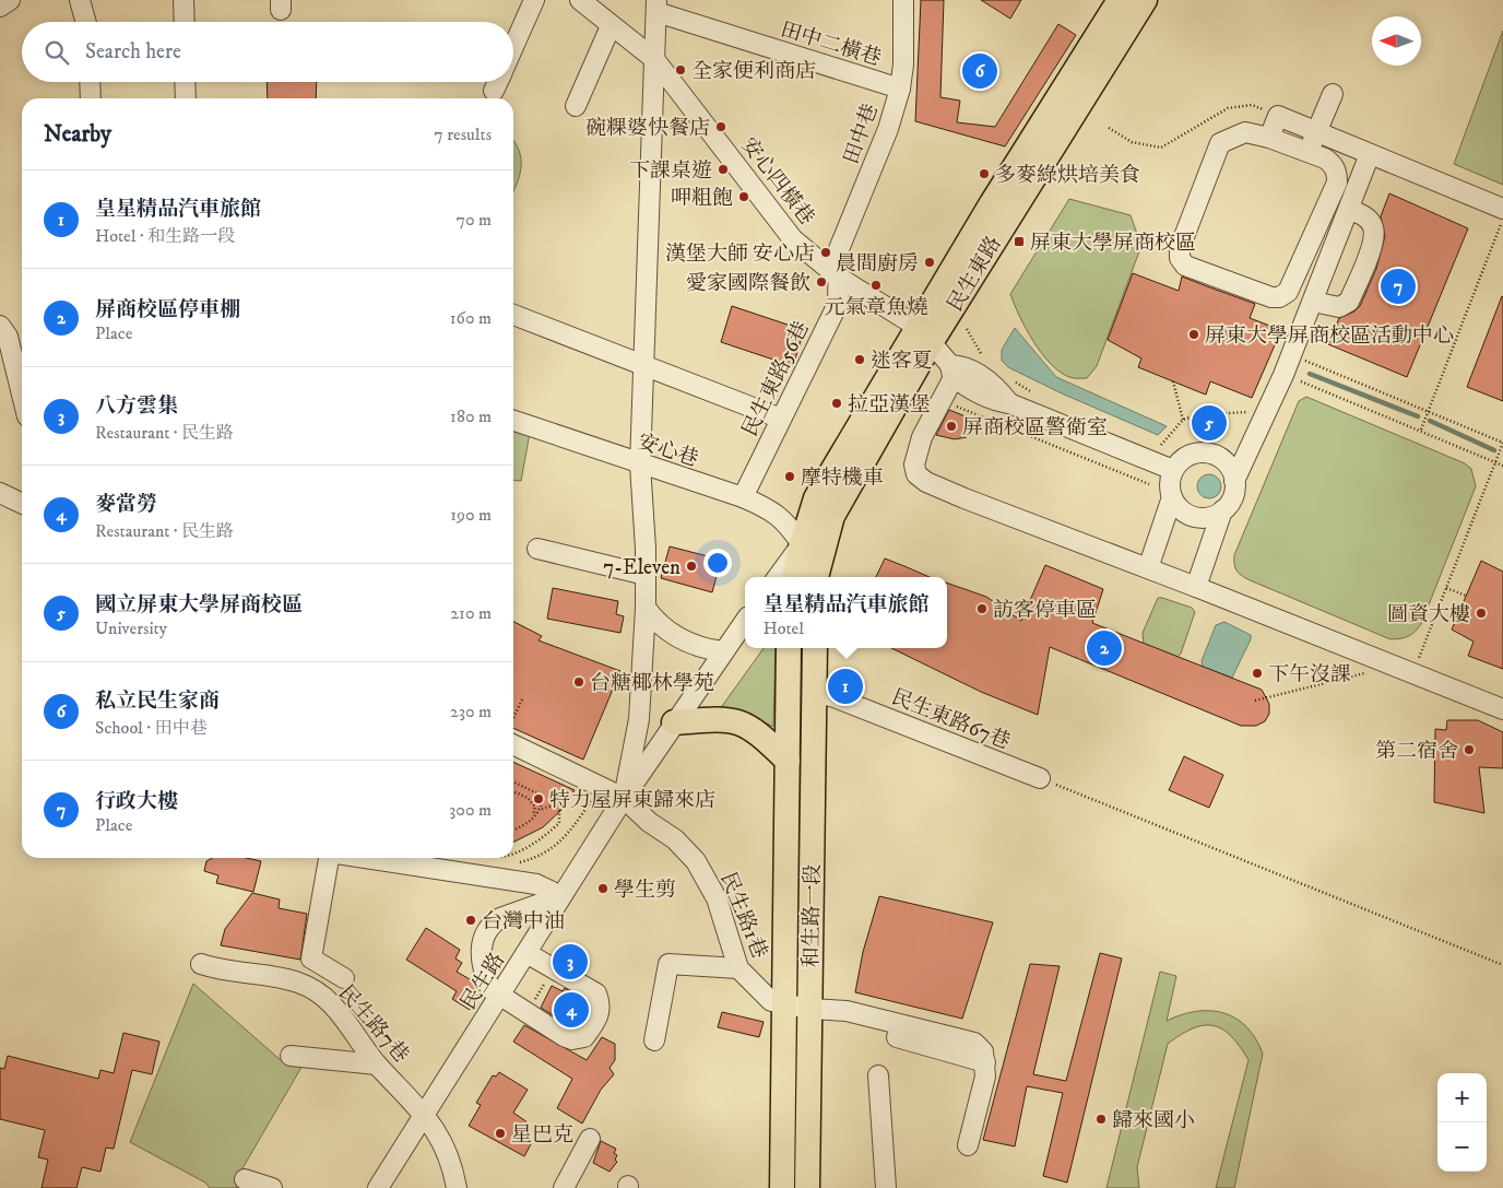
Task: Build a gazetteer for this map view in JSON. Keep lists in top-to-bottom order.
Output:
{
  "streets": {
    "main road": ["民生東路", "和生路一段"],
    "street": [
      "田中二橫巷",
      "田中巷",
      "安心四橫巷",
      "民生東路56巷",
      "安心巷",
      "民生東路67巷",
      "民生路1巷",
      "民生路",
      "民生路7巷"
    ]
  },
  "crossings": [
    ["田中二橫巷", "田中巷"],
    ["田中巷", "安心四橫巷"],
    ["田中巷", "民生東路56巷"],
    ["安心四橫巷", "民生東路"],
    ["安心四橫巷", "民生東路56巷"],
    ["民生東路", "安心巷"],
    ["民生東路56巷", "安心巷"],
    ["民生東路67巷", "和生路一段"],
    ["民生路1巷", "和生路一段"],
    ["民生路1巷", "民生路"],
    ["民生路", "民生路7巷"]
  ],
  "places": {
    "other": [
      "全家便利商店",
      "碗粿婆快餐店",
      "下課桌遊",
      "多麥綠烘培美食",
      "呷粗飽",
      "漢堡大師 安心店",
      "晨間廚房",
      "愛家國際餐飲",
      "元氣章魚燒",
      "屏東大學屏商校區活動中心",
      "迷客夏",
      "拉亞漢堡",
      "屏商校區警衛室",
      "摩特機車",
      "7-Eleven",
      "訪客停車區",
      "圖資大樓",
      "下午沒課",
      "台糖椰林學苑",
      "第二宿舍",
      "特力屋屏東歸來店",
      "學生剪",
      "台灣中油",
      "歸來國小",
      "星巴克"
    ],
    "transit": ["屏東大學屏商校區"]
  },
  "north": "left",
  "page": {
    "search": "Search here",
    "pins": [
      "6",
      "7",
      "5",
      "2",
      "1",
      "3",
      "4"
    ],
    "heading": ["Nearby", "7 results"],
    "list": [
      {
        "mark": "1",
        "name": "皇星精品汽車旅館",
        "note": "Hotel · 和生路一段",
        "value": "70 m"
      },
      {
        "mark": "2",
        "name": "屏商校區停車棚",
        "note": "Place",
        "value": "160 m"
      },
      {
        "mark": "3",
        "name": "八方雲集",
        "note": "Restaurant · 民生路",
        "value": "180 m"
      },
      {
        "mark": "4",
        "name": "麥當勞",
        "note": "Restaurant · 民生路",
        "value": "190 m"
      },
      {
        "mark": "5",
        "name": "國立屏東大學屏商校區",
        "note": "University",
        "value": "210 m"
      },
      {
        "mark": "6",
        "name": "私立民生家商",
        "note": "School · 田中巷",
        "value": "230 m"
      },
      {
        "mark": "7",
        "name": "行政大樓",
        "note": "Place",
        "value": "300 m"
      }
    ],
    "popup": ["皇星精品汽車旅館", "Hotel"],
    "map_buttons": ["+", "−"]
  }
}
